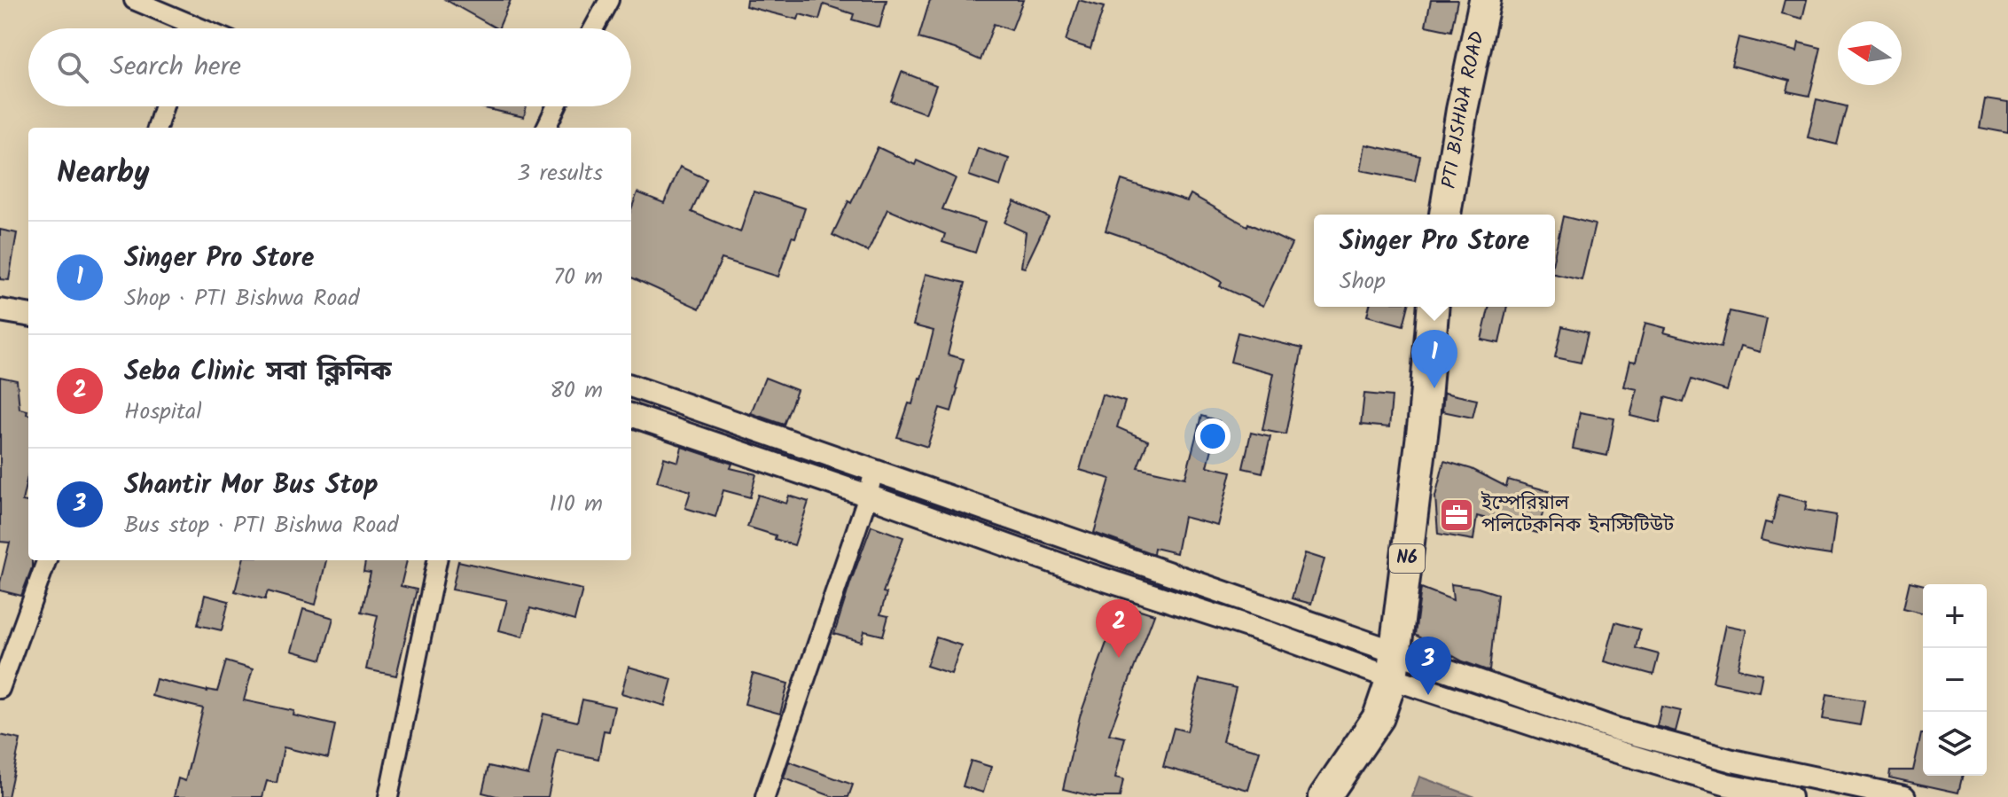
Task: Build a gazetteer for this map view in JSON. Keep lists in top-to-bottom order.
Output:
{
  "streets": {
    "highway": ["PTI BISHWA ROAD", "N6"]
  },
  "places": {
    "office": ["ইম্পেরিয়াল পলিটেকনিক ইনস্টিটিউট"]
  },
  "north": "left",
  "page": {
    "search": "Search here",
    "heading": ["Nearby", "3 results"],
    "popup": ["Singer Pro Store", "Shop"],
    "list": [
      {
        "mark": "1",
        "name": "Singer Pro Store",
        "note": "Shop · PTI Bishwa Road",
        "value": "70 m"
      },
      {
        "mark": "2",
        "name": "Seba Clinic সবা ক্লিনিক",
        "note": "Hospital",
        "value": "80 m"
      },
      {
        "mark": "3",
        "name": "Shantir Mor Bus Stop",
        "note": "Bus stop · PTI Bishwa Road",
        "value": "110 m"
      }
    ],
    "pins": ["1", "2", "3"],
    "map_buttons": ["+", "−"]
  }
}
